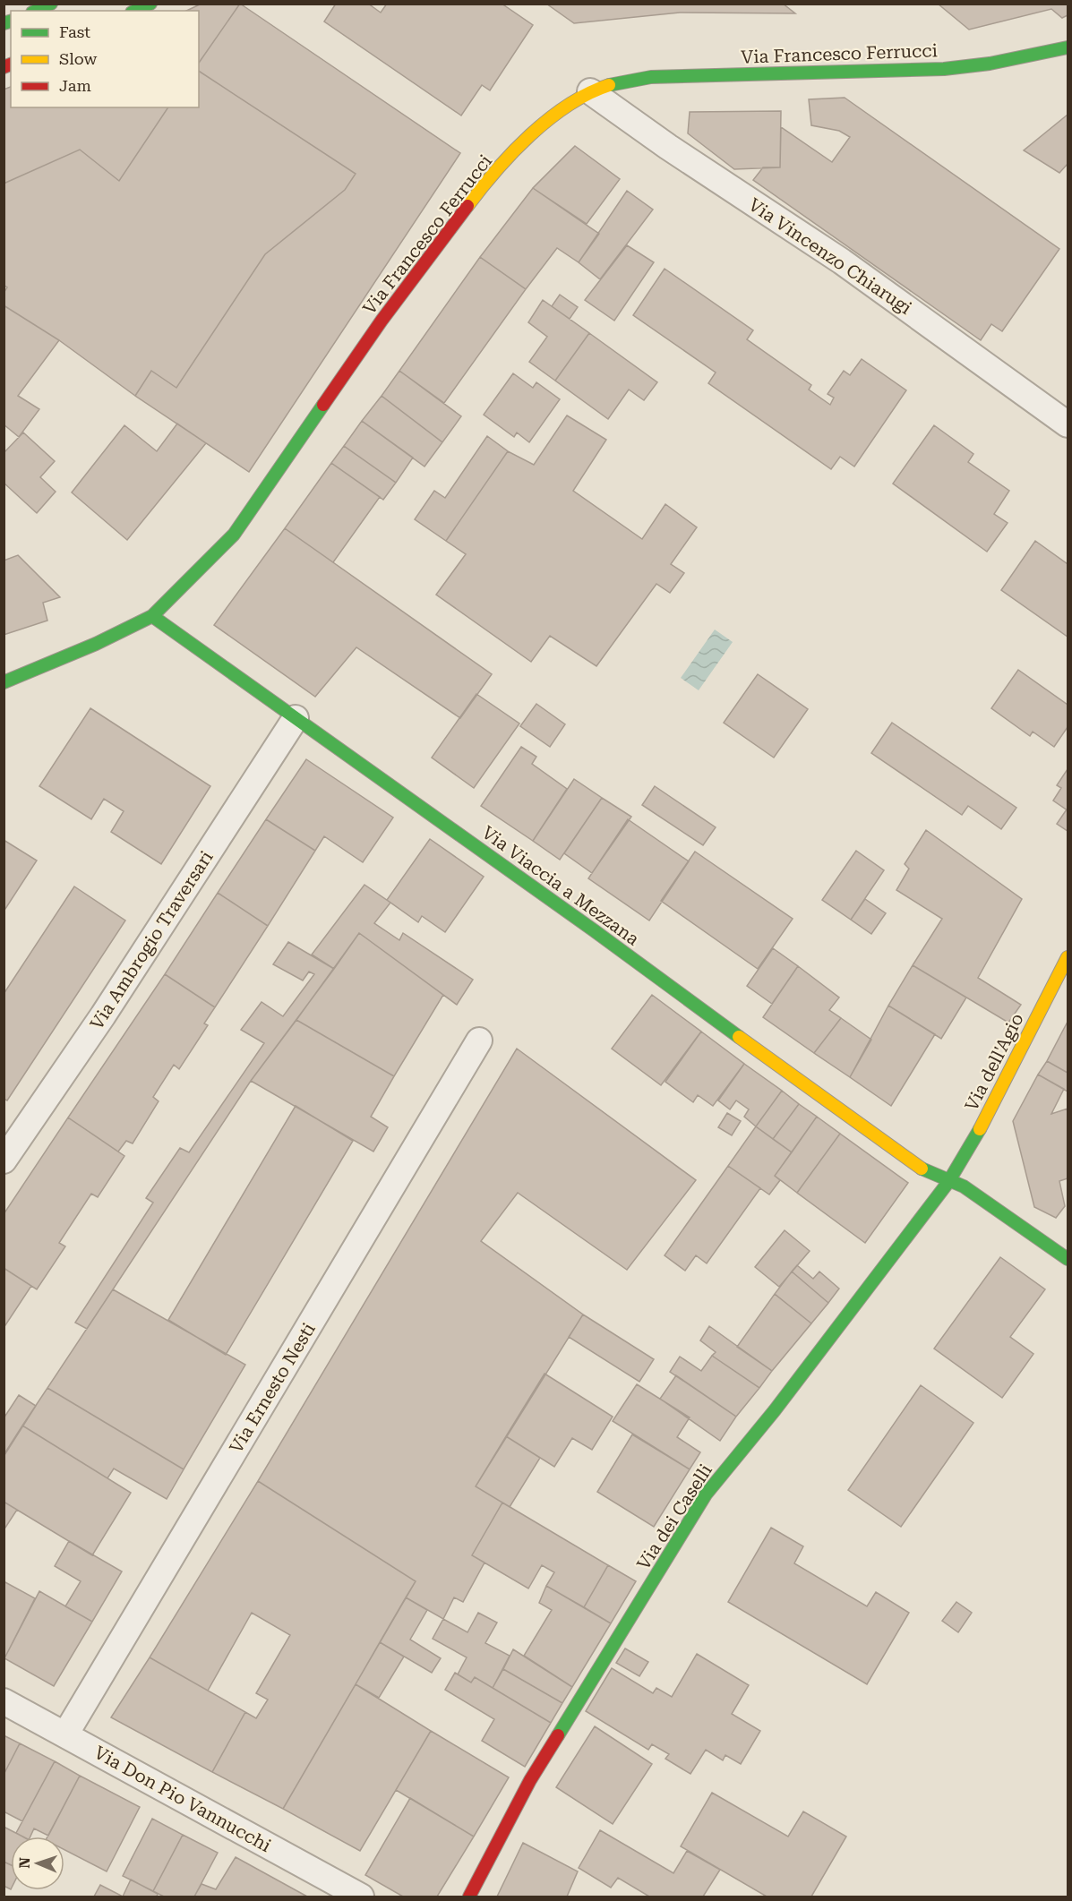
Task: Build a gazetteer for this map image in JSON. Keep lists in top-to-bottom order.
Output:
{
  "streets": {
    "street": [
      "Via Francesco Ferrucci",
      "Via Vincenzo Chiarugi",
      "Via Viaccia a Mezzana",
      "Via Ambrogio Traversari",
      "Via dell'Agio",
      "Via Ernesto Nesti",
      "Via dei Caselli",
      "Via Don Pio Vannucchi"
    ]
  },
  "crossings": [
    ["Via Francesco Ferrucci", "Via Vincenzo Chiarugi"],
    ["Via Francesco Ferrucci", "Via Viaccia a Mezzana"],
    ["Via Viaccia a Mezzana", "Via Ambrogio Traversari"],
    ["Via Viaccia a Mezzana", "Via dell'Agio"],
    ["Via Viaccia a Mezzana", "Via dei Caselli"],
    ["Via dell'Agio", "Via dei Caselli"],
    ["Via Ernesto Nesti", "Via Don Pio Vannucchi"]
  ],
  "legend": ["Fast", "Slow", "Jam"],
  "north": "left"
}
